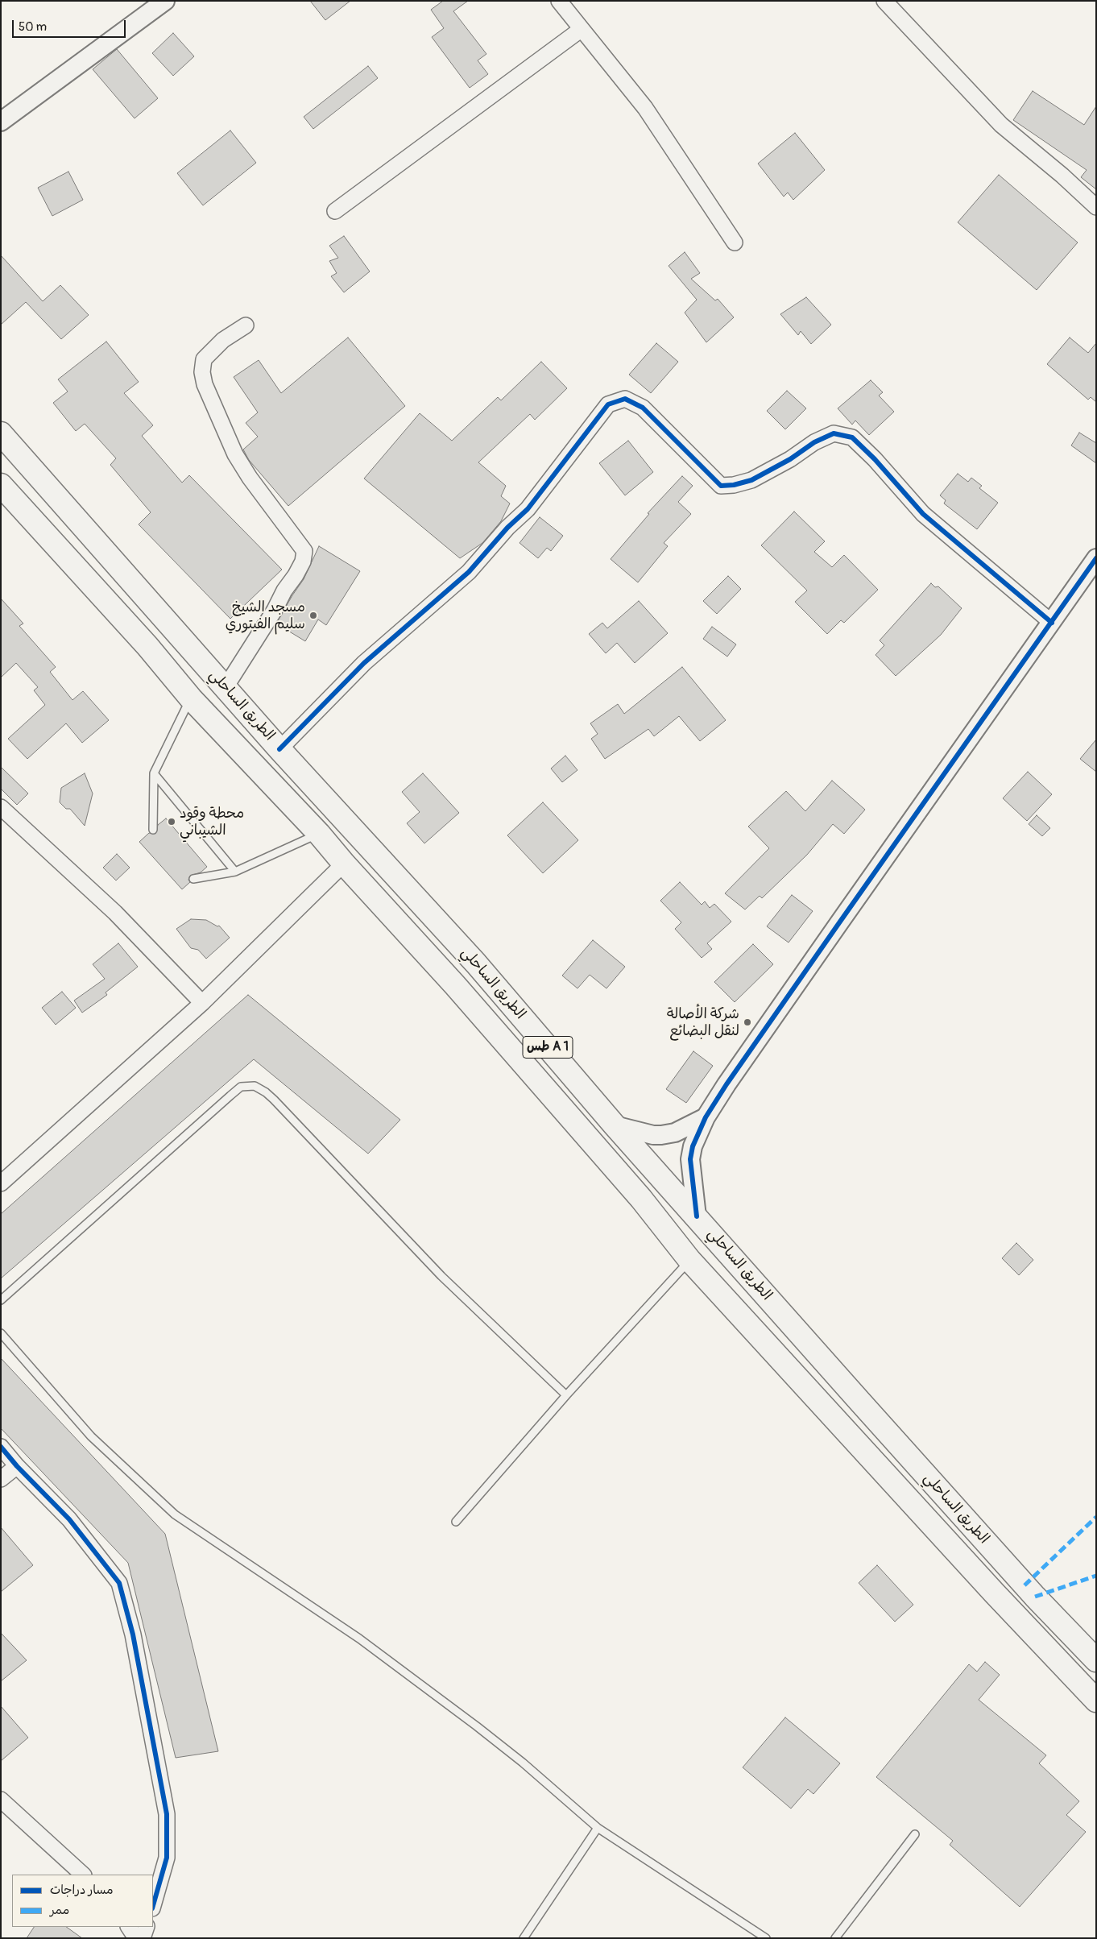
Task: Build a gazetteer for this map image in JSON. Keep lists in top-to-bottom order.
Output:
{
  "streets": {
    "highway": ["الطريق الساحلي", "طس A 1"]
  },
  "places": ["مسجد الشيخ سليم الفيتوري", "محطة وقود الشيباني", "شركة الأصالة لنقل البضائع"],
  "legend": ["مسار دراجات", "ممر"],
  "scale_bar": "50 m"
}
